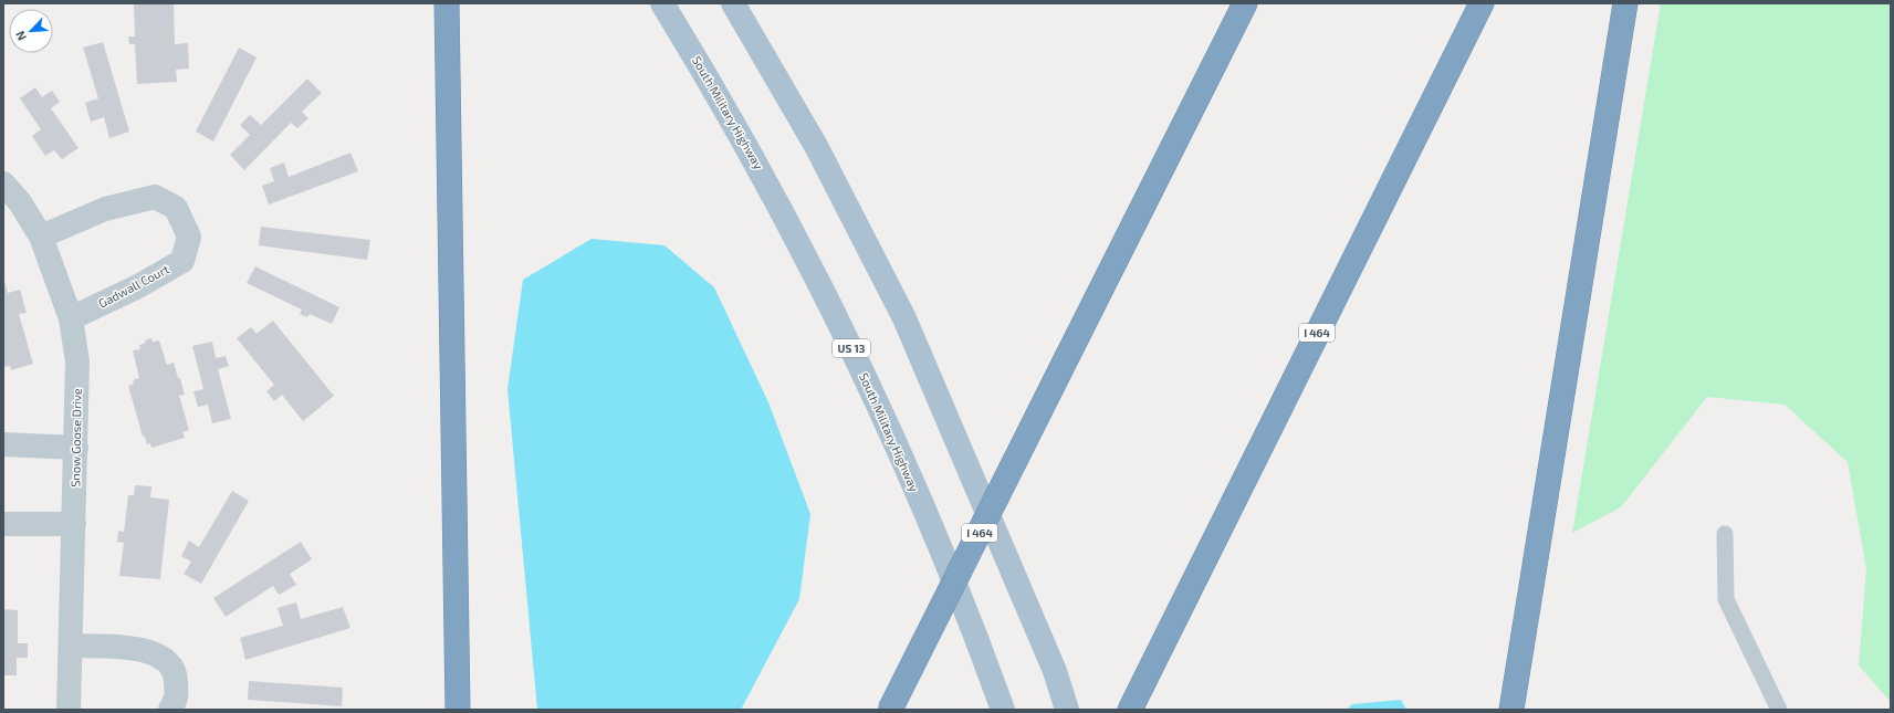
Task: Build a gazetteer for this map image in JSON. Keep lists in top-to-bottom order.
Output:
{
  "streets": {
    "highway": ["I 464"],
    "main road": ["South Military Highway", "US 13"],
    "street": ["Gadwall Court", "Snow Goose Drive"]
  },
  "crossings": [
    ["Gadwall Court", "Snow Goose Drive"]
  ],
  "north": "bottom left"
}
